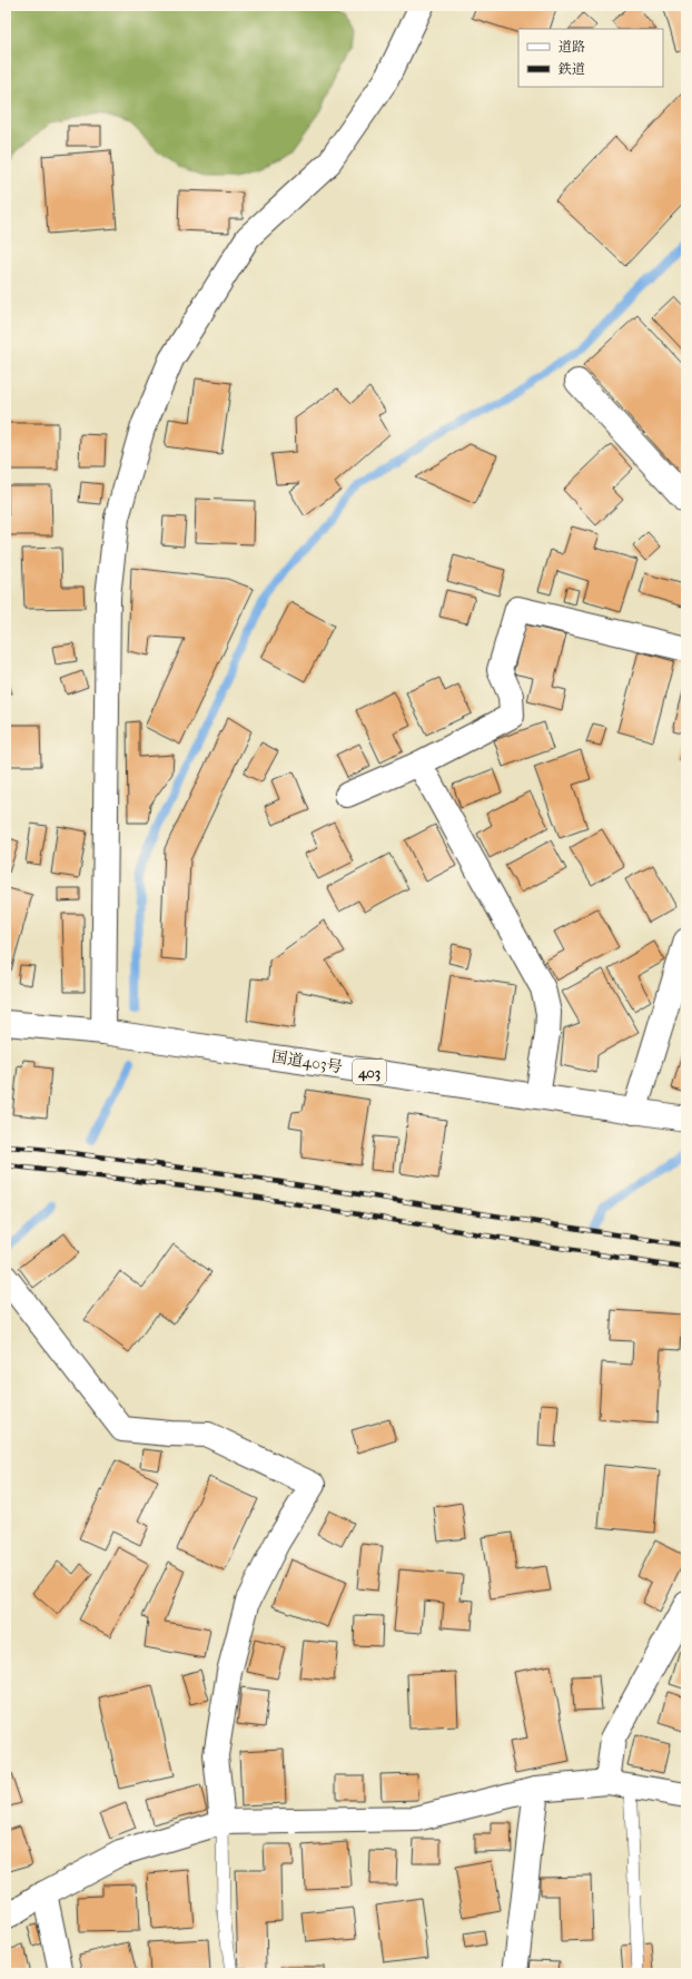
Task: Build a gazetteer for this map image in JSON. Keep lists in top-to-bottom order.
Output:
{
  "streets": {
    "main road": ["国道403号", "403"]
  },
  "legend": ["道路", "鉄道"]
}
